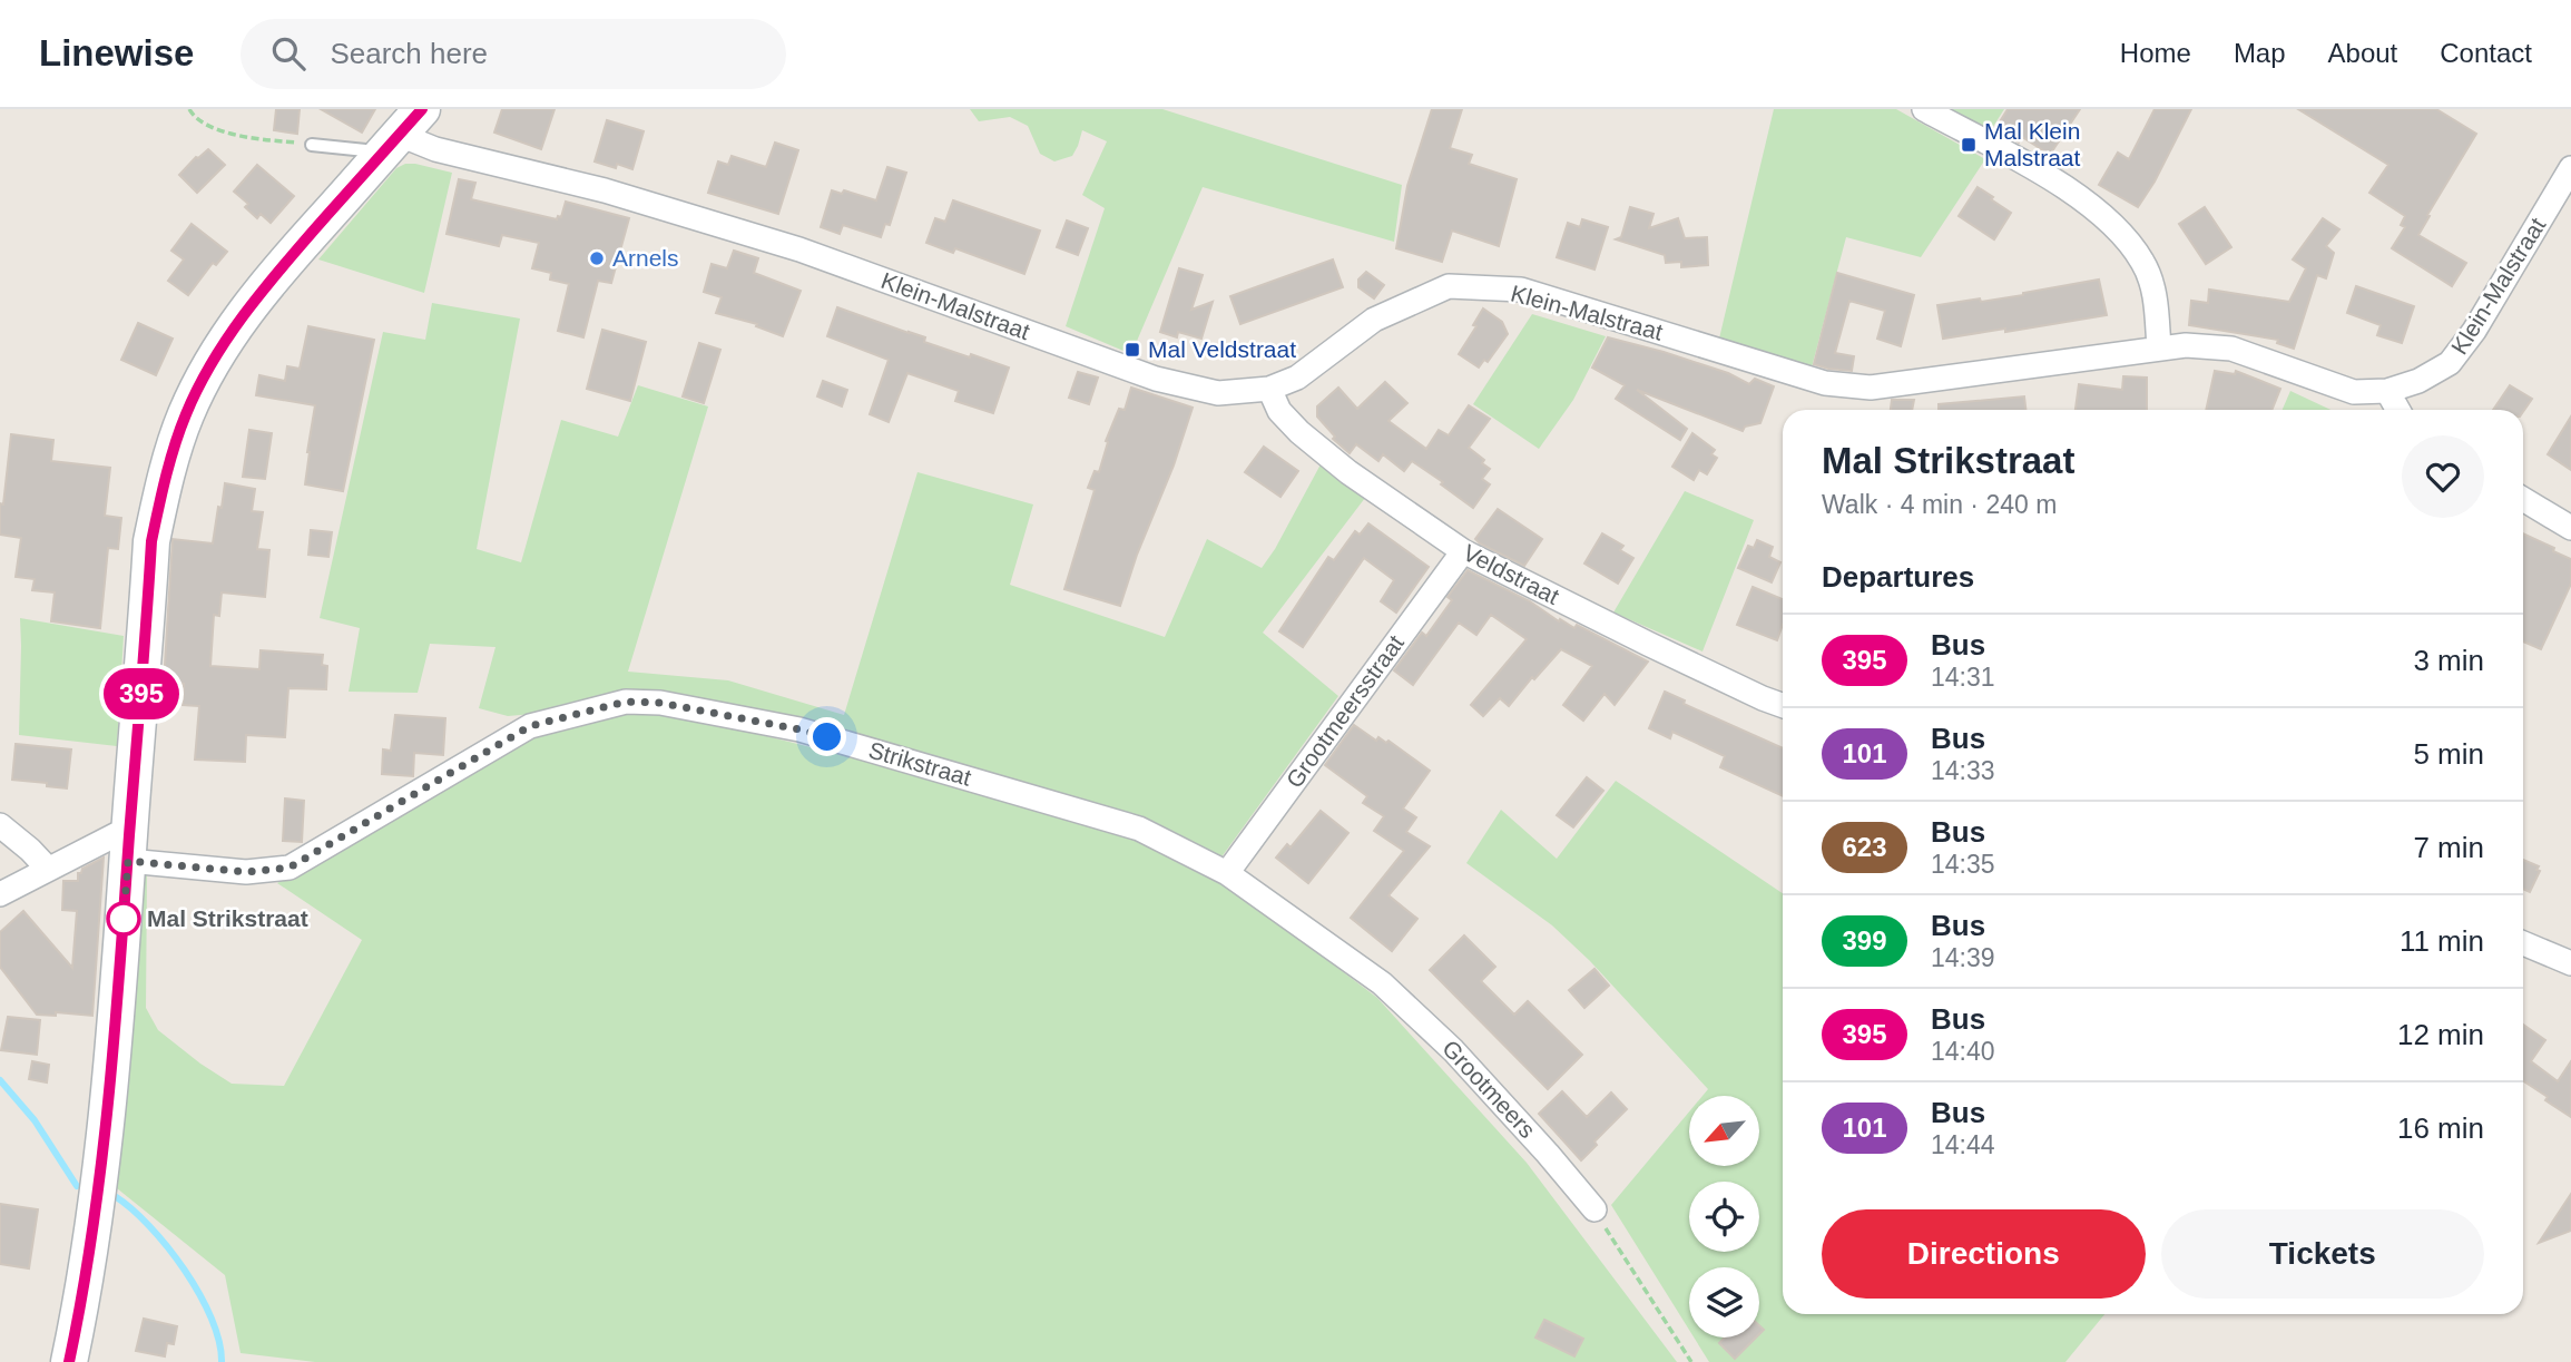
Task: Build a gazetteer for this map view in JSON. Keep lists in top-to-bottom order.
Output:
{
  "streets": {
    "street": [
      "Klein-Malstraat",
      "Veldstraat",
      "Grootmeersstraat",
      "Strikstraat",
      "Grootmeers"
    ]
  },
  "crossings": [
    ["Klein-Malstraat", "Veldstraat"],
    ["Veldstraat", "Grootmeersstraat"],
    ["Grootmeersstraat", "Strikstraat"],
    ["Grootmeersstraat", "Grootmeers"],
    ["Strikstraat", "Grootmeers"]
  ],
  "places": {
    "transit": ["Mal Klein Malstraat", "Mal Veldstraat"],
    "other": ["Arnels", "Mal Strikstraat"]
  },
  "lines": ["bus line 395"],
  "north": "bottom left",
  "page": {
    "header": "Linewise",
    "search": "Search here",
    "nav": [
      "Home",
      "Map",
      "About",
      "Contact"
    ],
    "on_map": "395",
    "heading": [
      ["Mal Strikstraat", "Walk · 4 min · 240 m"],
      "Departures"
    ],
    "list": [
      {
        "mark": "395",
        "name": "Bus",
        "note": "14:31",
        "value": "3 min"
      },
      {
        "mark": "101",
        "name": "Bus",
        "note": "14:33",
        "value": "5 min"
      },
      {
        "mark": "623",
        "name": "Bus",
        "note": "14:35",
        "value": "7 min"
      },
      {
        "mark": "399",
        "name": "Bus",
        "note": "14:39",
        "value": "11 min"
      },
      {
        "mark": "395",
        "name": "Bus",
        "note": "14:40",
        "value": "12 min"
      },
      {
        "mark": "101",
        "name": "Bus",
        "note": "14:44",
        "value": "16 min"
      }
    ],
    "buttons": ["Directions", "Tickets"]
  }
}
